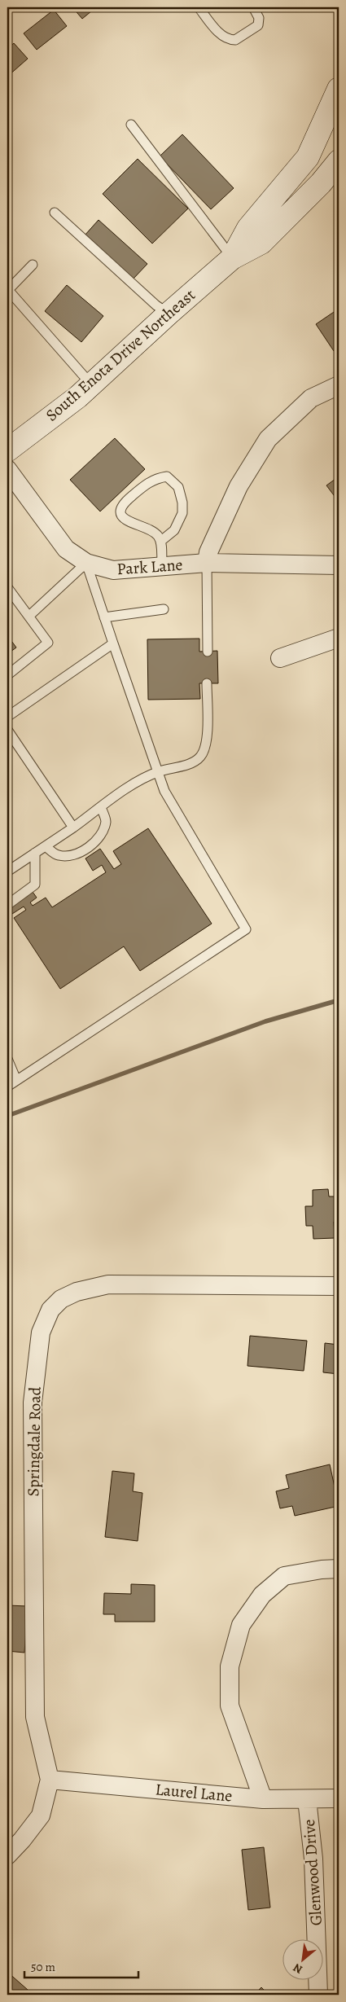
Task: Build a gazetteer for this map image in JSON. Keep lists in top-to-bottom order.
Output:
{
  "streets": {
    "main road": ["South Enota Drive Northeast"],
    "street": [
      "Park Lane",
      "Springdale Road",
      "Laurel Lane",
      "Glenwood Drive"
    ]
  },
  "crossings": [
    ["Springdale Road", "Laurel Lane"],
    ["Laurel Lane", "Glenwood Drive"]
  ],
  "scale_bar": "50 m",
  "north": "bottom left"
}
